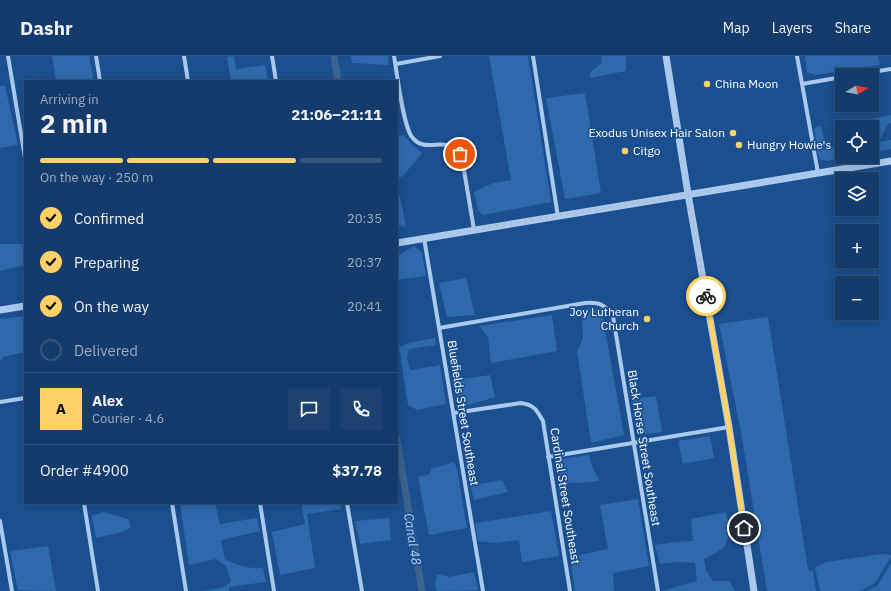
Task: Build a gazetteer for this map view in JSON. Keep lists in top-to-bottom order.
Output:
{
  "streets": {
    "street": ["Bluefields Street Southeast", "Black Horse Street Southeast", "Cardinal Street Southeast"]
  },
  "crossings": [
    ["Bluefields Street Southeast", "Black Horse Street Southeast"],
    ["Bluefields Street Southeast", "Cardinal Street Southeast"]
  ],
  "water": ["Canal 48"],
  "places": [
    "China Moon",
    "Exodus Unisex Hair Salon",
    "Hungry Howie's",
    "Citgo",
    "Joy Lutheran Church"
  ],
  "north": "right",
  "page": {
    "header": "Dashr",
    "nav": ["Map", "Layers", "Share"],
    "map_buttons": ["+", "−"],
    "heading": ["2 min", "Arriving in", "21:06–21:11"],
    "panel": [
      "Alex",
      "Courier · 4.6",
      "Order #4900",
      "$37.78"
    ],
    "bar": "On the way · 250 m",
    "list": [
      ["Confirmed", "20:35"],
      ["Preparing", "20:37"],
      ["On the way", "20:41"],
      "Delivered"
    ],
    "round": "A"
  }
}
